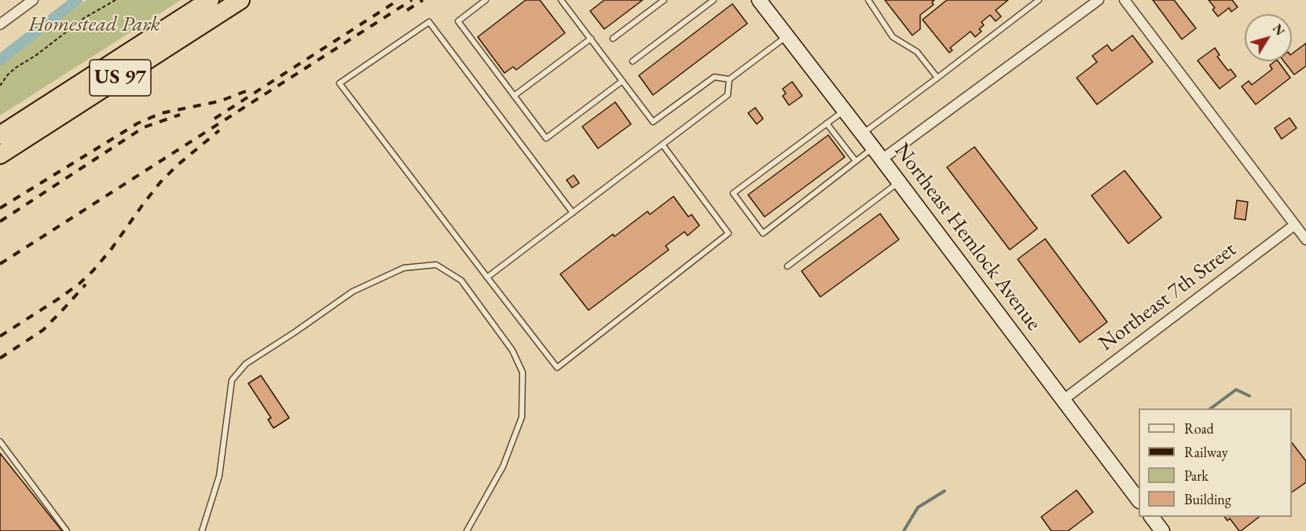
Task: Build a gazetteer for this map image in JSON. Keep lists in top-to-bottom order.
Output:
{
  "streets": {
    "highway": ["US 97"],
    "street": ["Northeast Hemlock Avenue", "Northeast 7th Street"]
  },
  "crossings": [
    ["Northeast Hemlock Avenue", "Northeast 7th Street"]
  ],
  "parks": ["Homestead Park"],
  "legend": [
    "Road",
    "Railway",
    "Park",
    "Building"
  ],
  "north": "top right"
}
